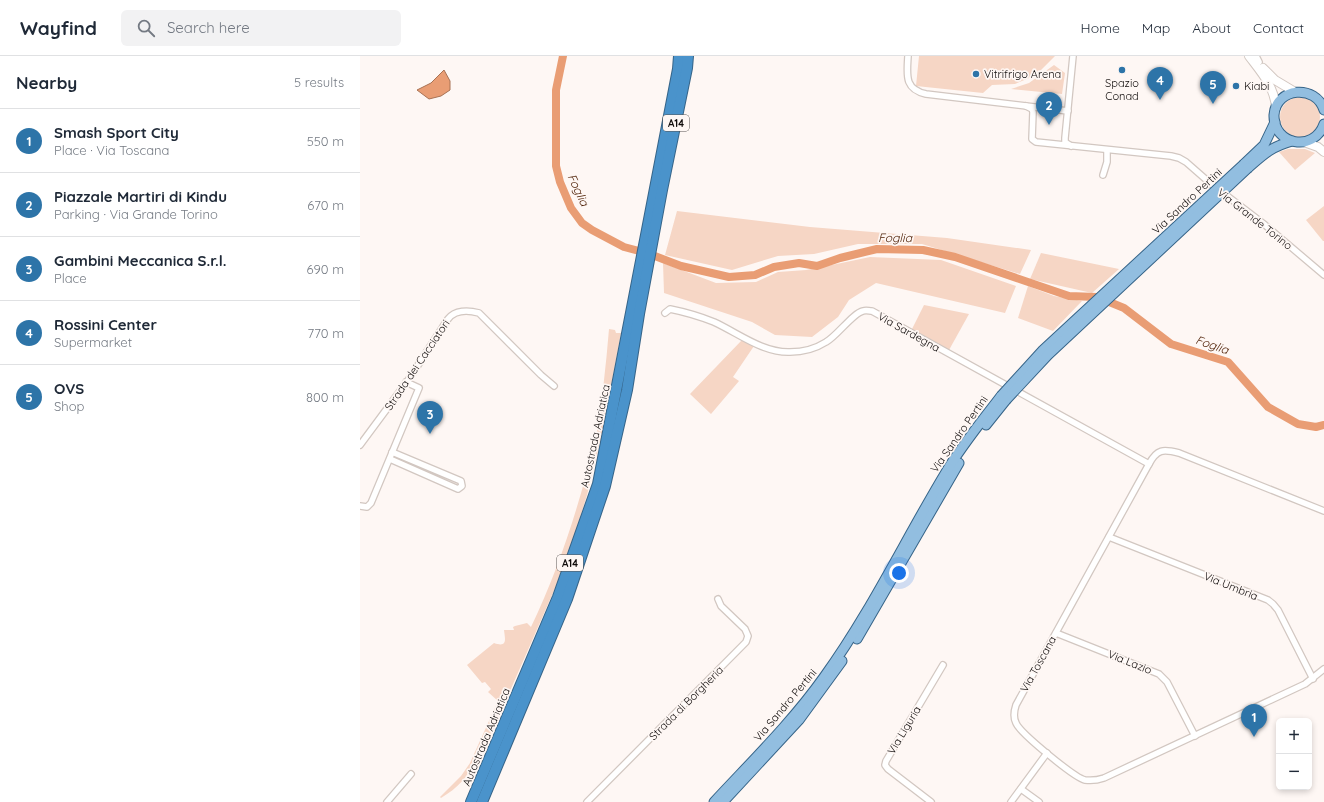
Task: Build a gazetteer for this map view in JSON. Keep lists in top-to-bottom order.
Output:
{
  "streets": {
    "highway": ["A14", "Autostrada Adriatica"],
    "main road": ["Via Sandro Pertini"],
    "street": [
      "Via Grande Torino",
      "Via Sardegna",
      "Strada dei Cacciatori",
      "Via Umbria",
      "Via Lazio",
      "Via Toscana",
      "Strada di Borgheria",
      "Via Liguria"
    ]
  },
  "crossings": [
    ["Via Sardegna", "Via Toscana"],
    ["Via Umbria", "Via Toscana"],
    ["Via Lazio", "Via Toscana"]
  ],
  "water": ["Foglia"],
  "places": ["Spazio Conad", "Vitrifrigo Arena", "Kiabi"],
  "page": {
    "header": "Wayfind",
    "search": "Search here",
    "nav": [
      "Home",
      "Map",
      "About",
      "Contact"
    ],
    "heading": ["Nearby", "5 results"],
    "pins": [
      "4",
      "5",
      "2",
      "3",
      "1"
    ],
    "list": [
      {
        "mark": "1",
        "name": "Smash Sport City",
        "note": "Place · Via Toscana",
        "value": "550 m"
      },
      {
        "mark": "2",
        "name": "Piazzale Martiri di Kindu",
        "note": "Parking · Via Grande Torino",
        "value": "670 m"
      },
      {
        "mark": "3",
        "name": "Gambini Meccanica S.r.l.",
        "note": "Place",
        "value": "690 m"
      },
      {
        "mark": "4",
        "name": "Rossini Center",
        "note": "Supermarket",
        "value": "770 m"
      },
      {
        "mark": "5",
        "name": "OVS",
        "note": "Shop",
        "value": "800 m"
      }
    ],
    "map_buttons": ["+", "−"]
  }
}
